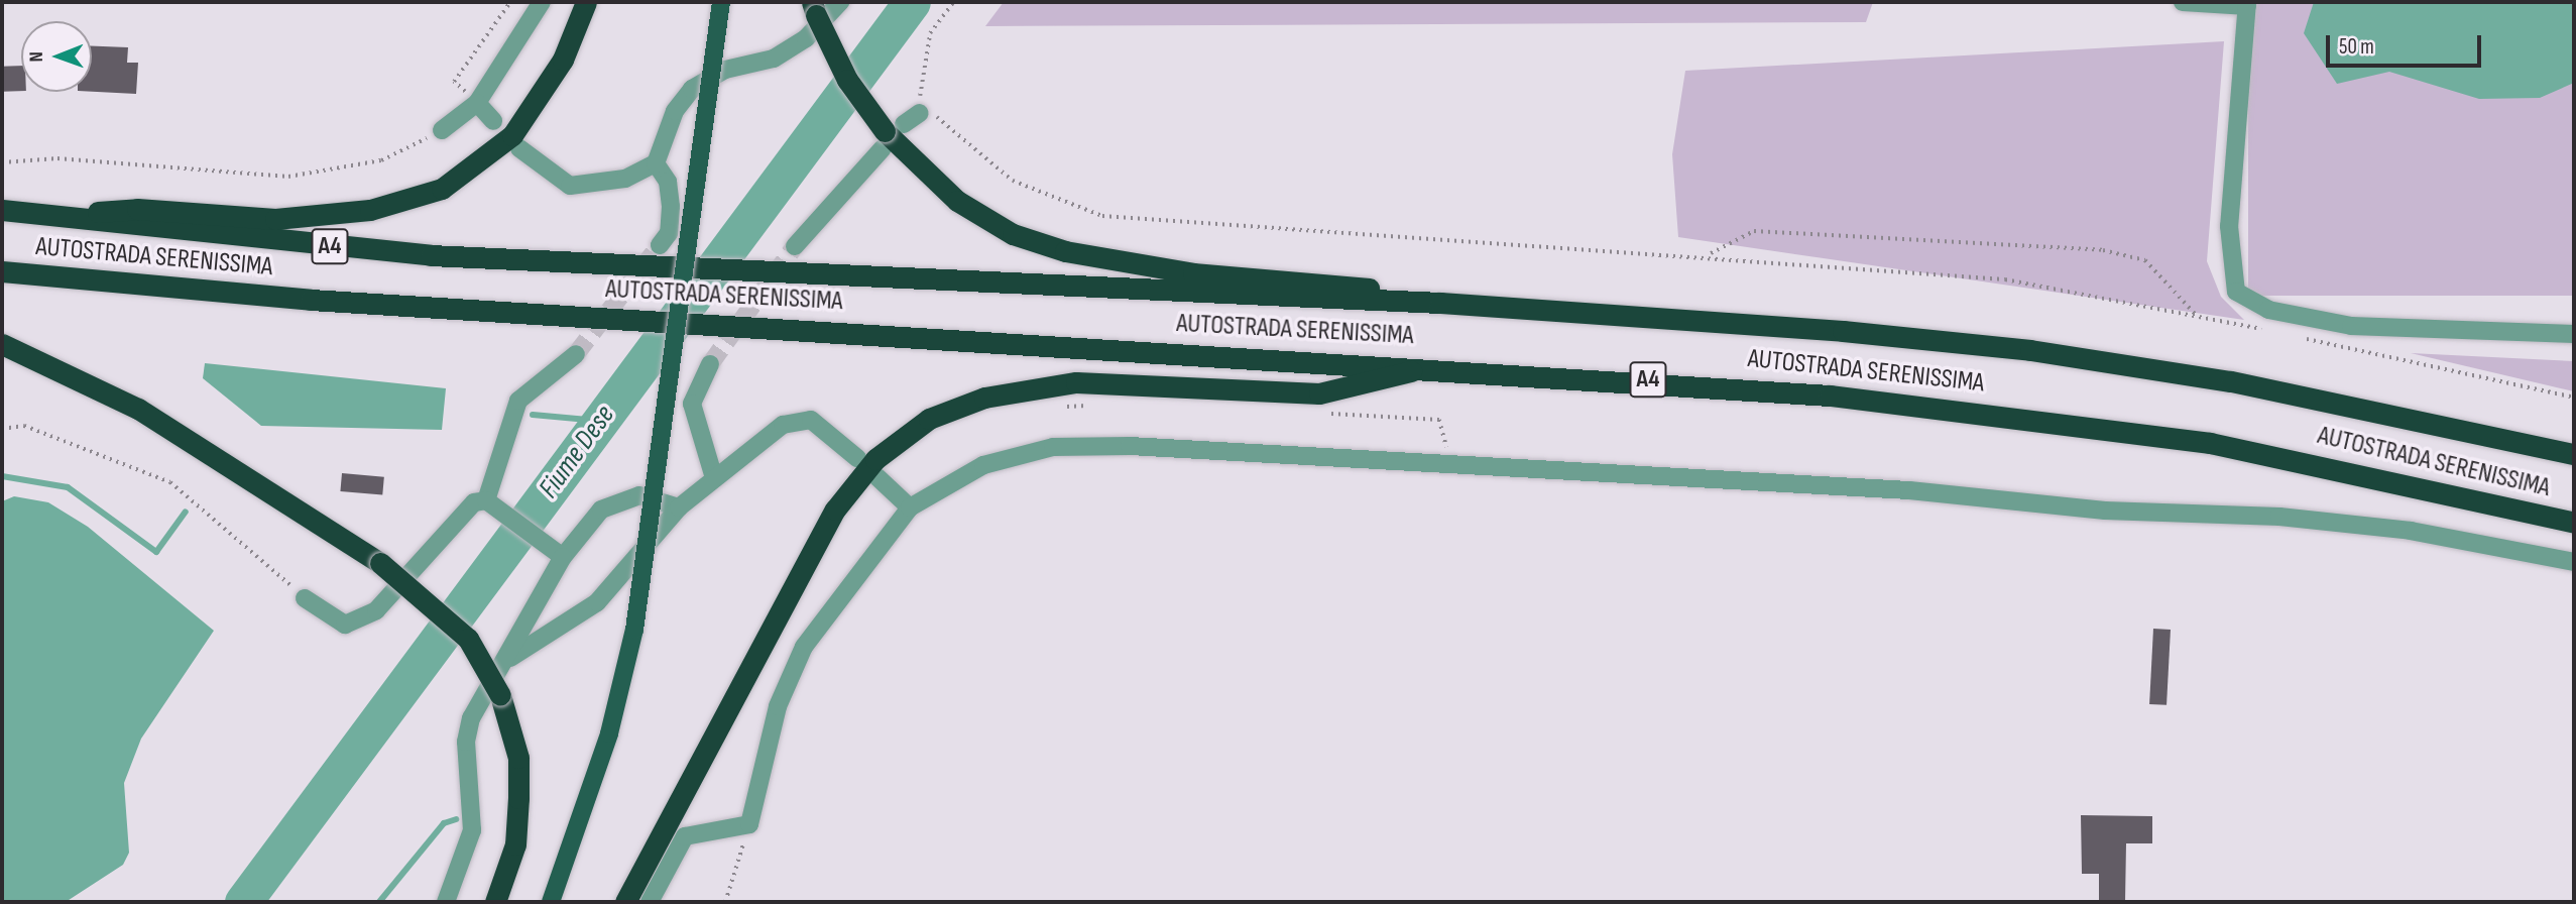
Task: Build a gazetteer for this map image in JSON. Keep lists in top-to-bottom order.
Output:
{
  "streets": {
    "highway": ["A4", "AUTOSTRADA SERENISSIMA"]
  },
  "water": ["Fiume Dese"],
  "scale_bar": "50 m",
  "north": "left"
}
